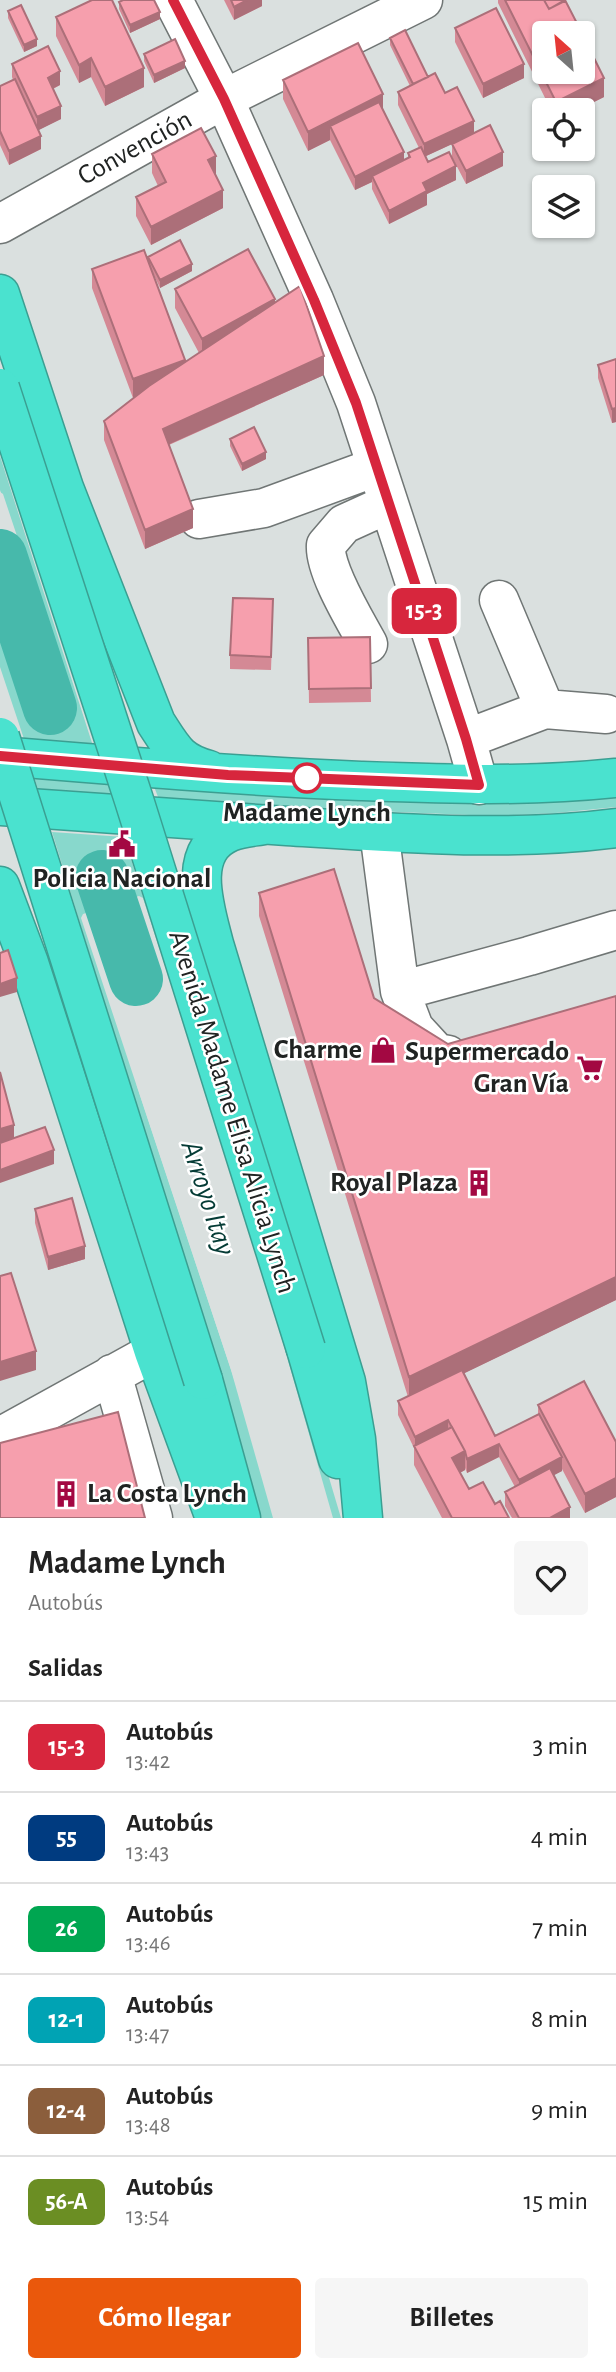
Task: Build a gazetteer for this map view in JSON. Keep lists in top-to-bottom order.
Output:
{
  "streets": {
    "highway": ["Avenida Madame Elisa Alicia Lynch"],
    "street": ["Convención"]
  },
  "water": ["Arroyo Itay"],
  "places": {
    "other": ["Madame Lynch"],
    "public building": ["Policia Nacional"],
    "shop": ["Charme"],
    "supermarket": ["Supermercado Gran Vía"],
    "building": ["Royal Plaza", "La Costa Lynch"]
  },
  "lines": ["bus line 15-3"],
  "north": "top left",
  "page": {
    "on_map": "15-3",
    "heading": [
      ["Madame Lynch", "Autobús"],
      "Salidas"
    ],
    "list": [
      {
        "mark": "15-3",
        "name": "Autobús",
        "note": "13:42",
        "value": "3 min"
      },
      {
        "mark": "55",
        "name": "Autobús",
        "note": "13:43",
        "value": "4 min"
      },
      {
        "mark": "26",
        "name": "Autobús",
        "note": "13:46",
        "value": "7 min"
      },
      {
        "mark": "12-1",
        "name": "Autobús",
        "note": "13:47",
        "value": "8 min"
      },
      {
        "mark": "12-4",
        "name": "Autobús",
        "note": "13:48",
        "value": "9 min"
      },
      {
        "mark": "56-A",
        "name": "Autobús",
        "note": "13:54",
        "value": "15 min"
      }
    ],
    "buttons": ["Cómo llegar", "Billetes"]
  }
}
